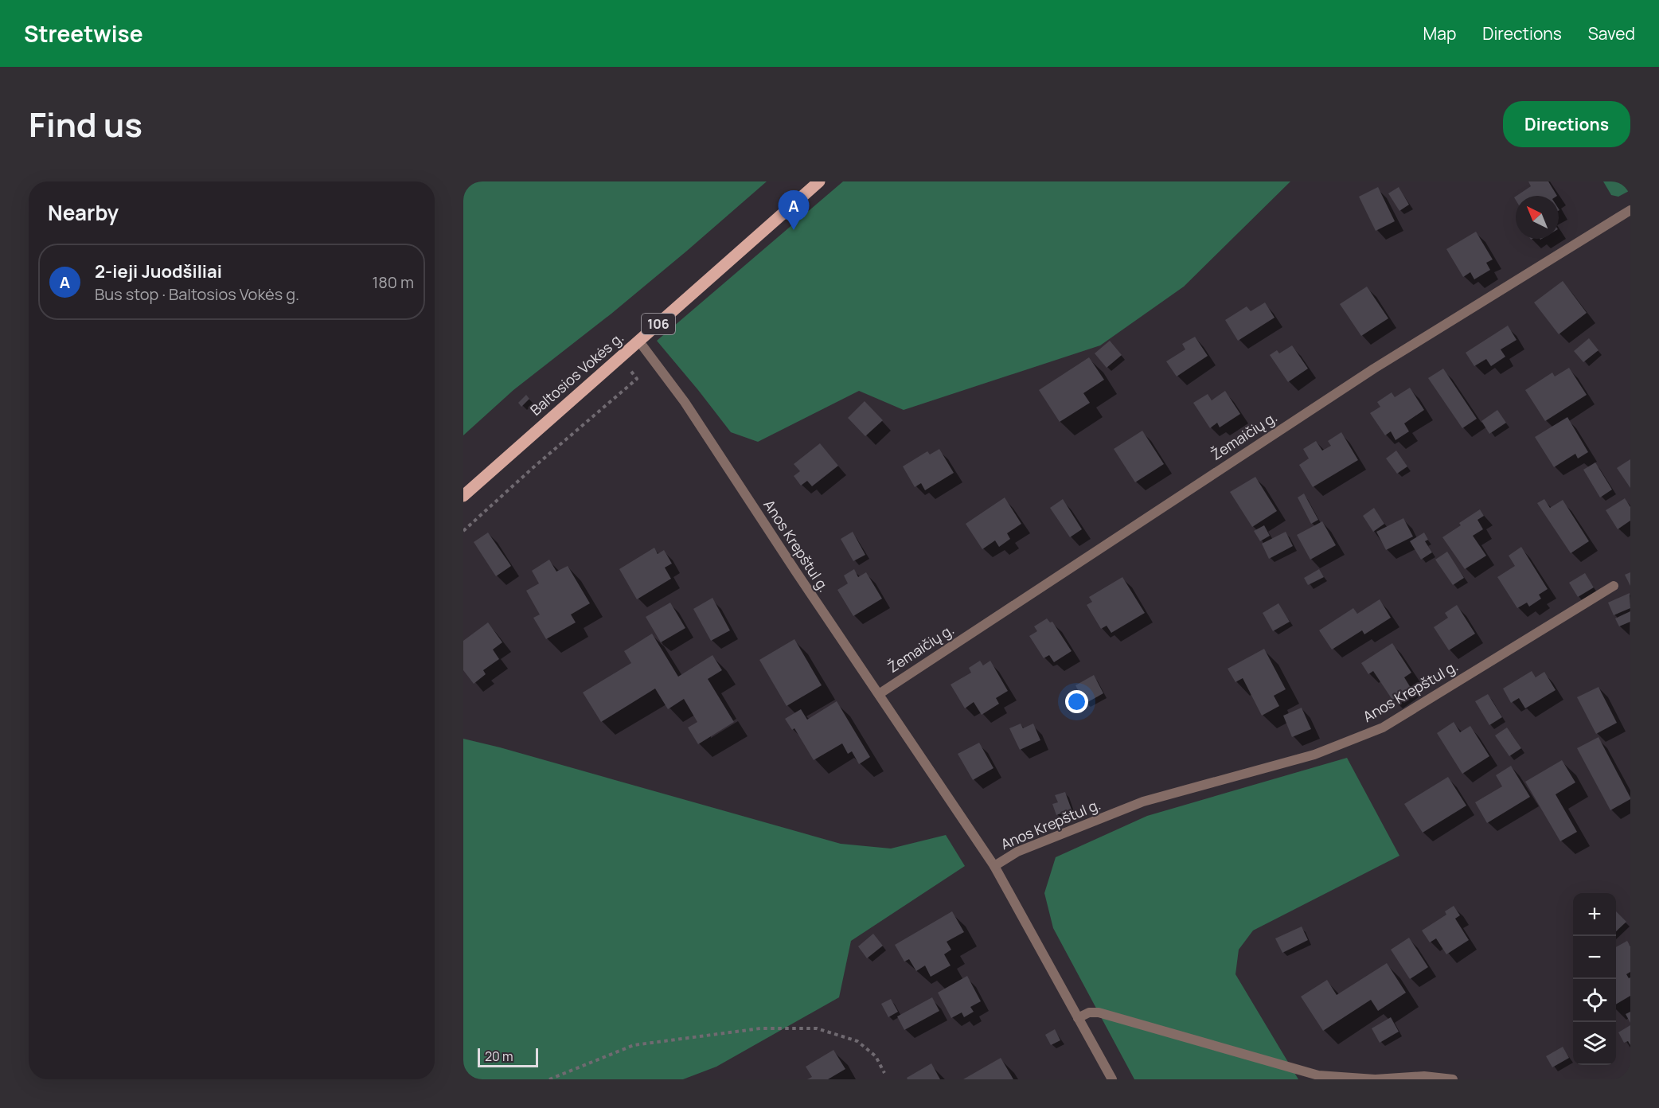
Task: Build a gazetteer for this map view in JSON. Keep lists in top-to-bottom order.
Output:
{
  "streets": {
    "main road": ["106", "Baltosios Vokės g."],
    "street": ["Žemaičių g.", "Anos Krepštul g."]
  },
  "crossings": [
    ["Baltosios Vokės g.", "Anos Krepštul g."],
    ["Žemaičių g.", "Anos Krepštul g."]
  ],
  "scale_bar": "20 m",
  "north": "top left",
  "page": {
    "header": "Streetwise",
    "nav": ["Map", "Directions", "Saved"],
    "title": "Find us",
    "buttons": "Directions",
    "heading": "Nearby",
    "pins": "A",
    "list": [
      {
        "mark": "A",
        "name": "2-ieji Juodšiliai",
        "note": "Bus stop · Baltosios Vokės g.",
        "value": "180 m"
      }
    ],
    "map_buttons": ["+", "−"],
    "scale": "20 m"
  }
}
